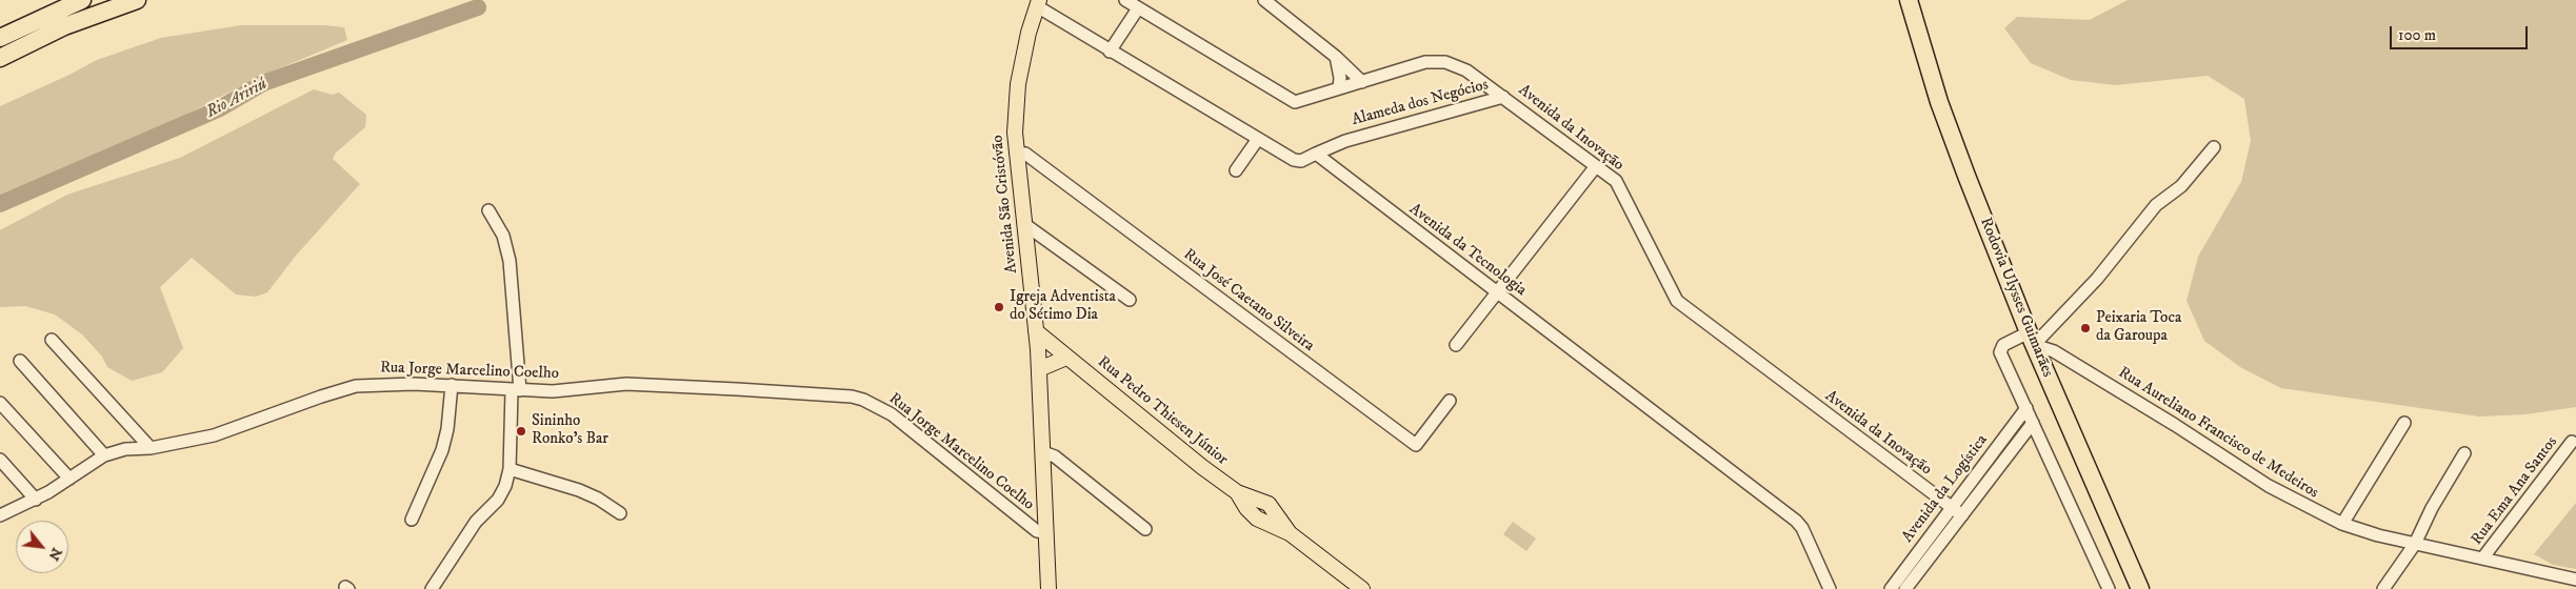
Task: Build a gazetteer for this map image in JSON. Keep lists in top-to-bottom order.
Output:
{
  "streets": {
    "highway": ["Rodovia Ulysses Guimarães"],
    "main road": ["Avenida São Cristóvão", "Rua Pedro Thiesen Júnior"],
    "street": [
      "Alameda dos Negócios",
      "Avenida da Inovação",
      "Avenida da Tecnologia",
      "Rua José Caetano Silveira",
      "Rua Jorge Marcelino Coelho",
      "Rua Aureliano Francisco de Medeiros",
      "Avenida da Logística",
      "Rua Ema Ana Santos"
    ]
  },
  "crossings": [
    ["Alameda dos Negócios", "Avenida da Inovação"],
    ["Alameda dos Negócios", "Avenida da Tecnologia"],
    ["Avenida da Inovação", "Avenida da Logística"],
    ["Avenida São Cristóvão", "Rua José Caetano Silveira"],
    ["Avenida São Cristóvão", "Rua Jorge Marcelino Coelho"],
    ["Avenida São Cristóvão", "Rua Pedro Thiesen Júnior"],
    ["Rodovia Ulysses Guimarães", "Rua Aureliano Francisco de Medeiros"],
    ["Rua Aureliano Francisco de Medeiros", "Rua Ema Ana Santos"]
  ],
  "water": ["Rio Aririú"],
  "places": ["Igreja Adventista do Sétimo Dia", "Peixaria Toca da Garoupa", "Sininho Ronko's Bar"],
  "scale_bar": "100 m",
  "north": "bottom right"
}
